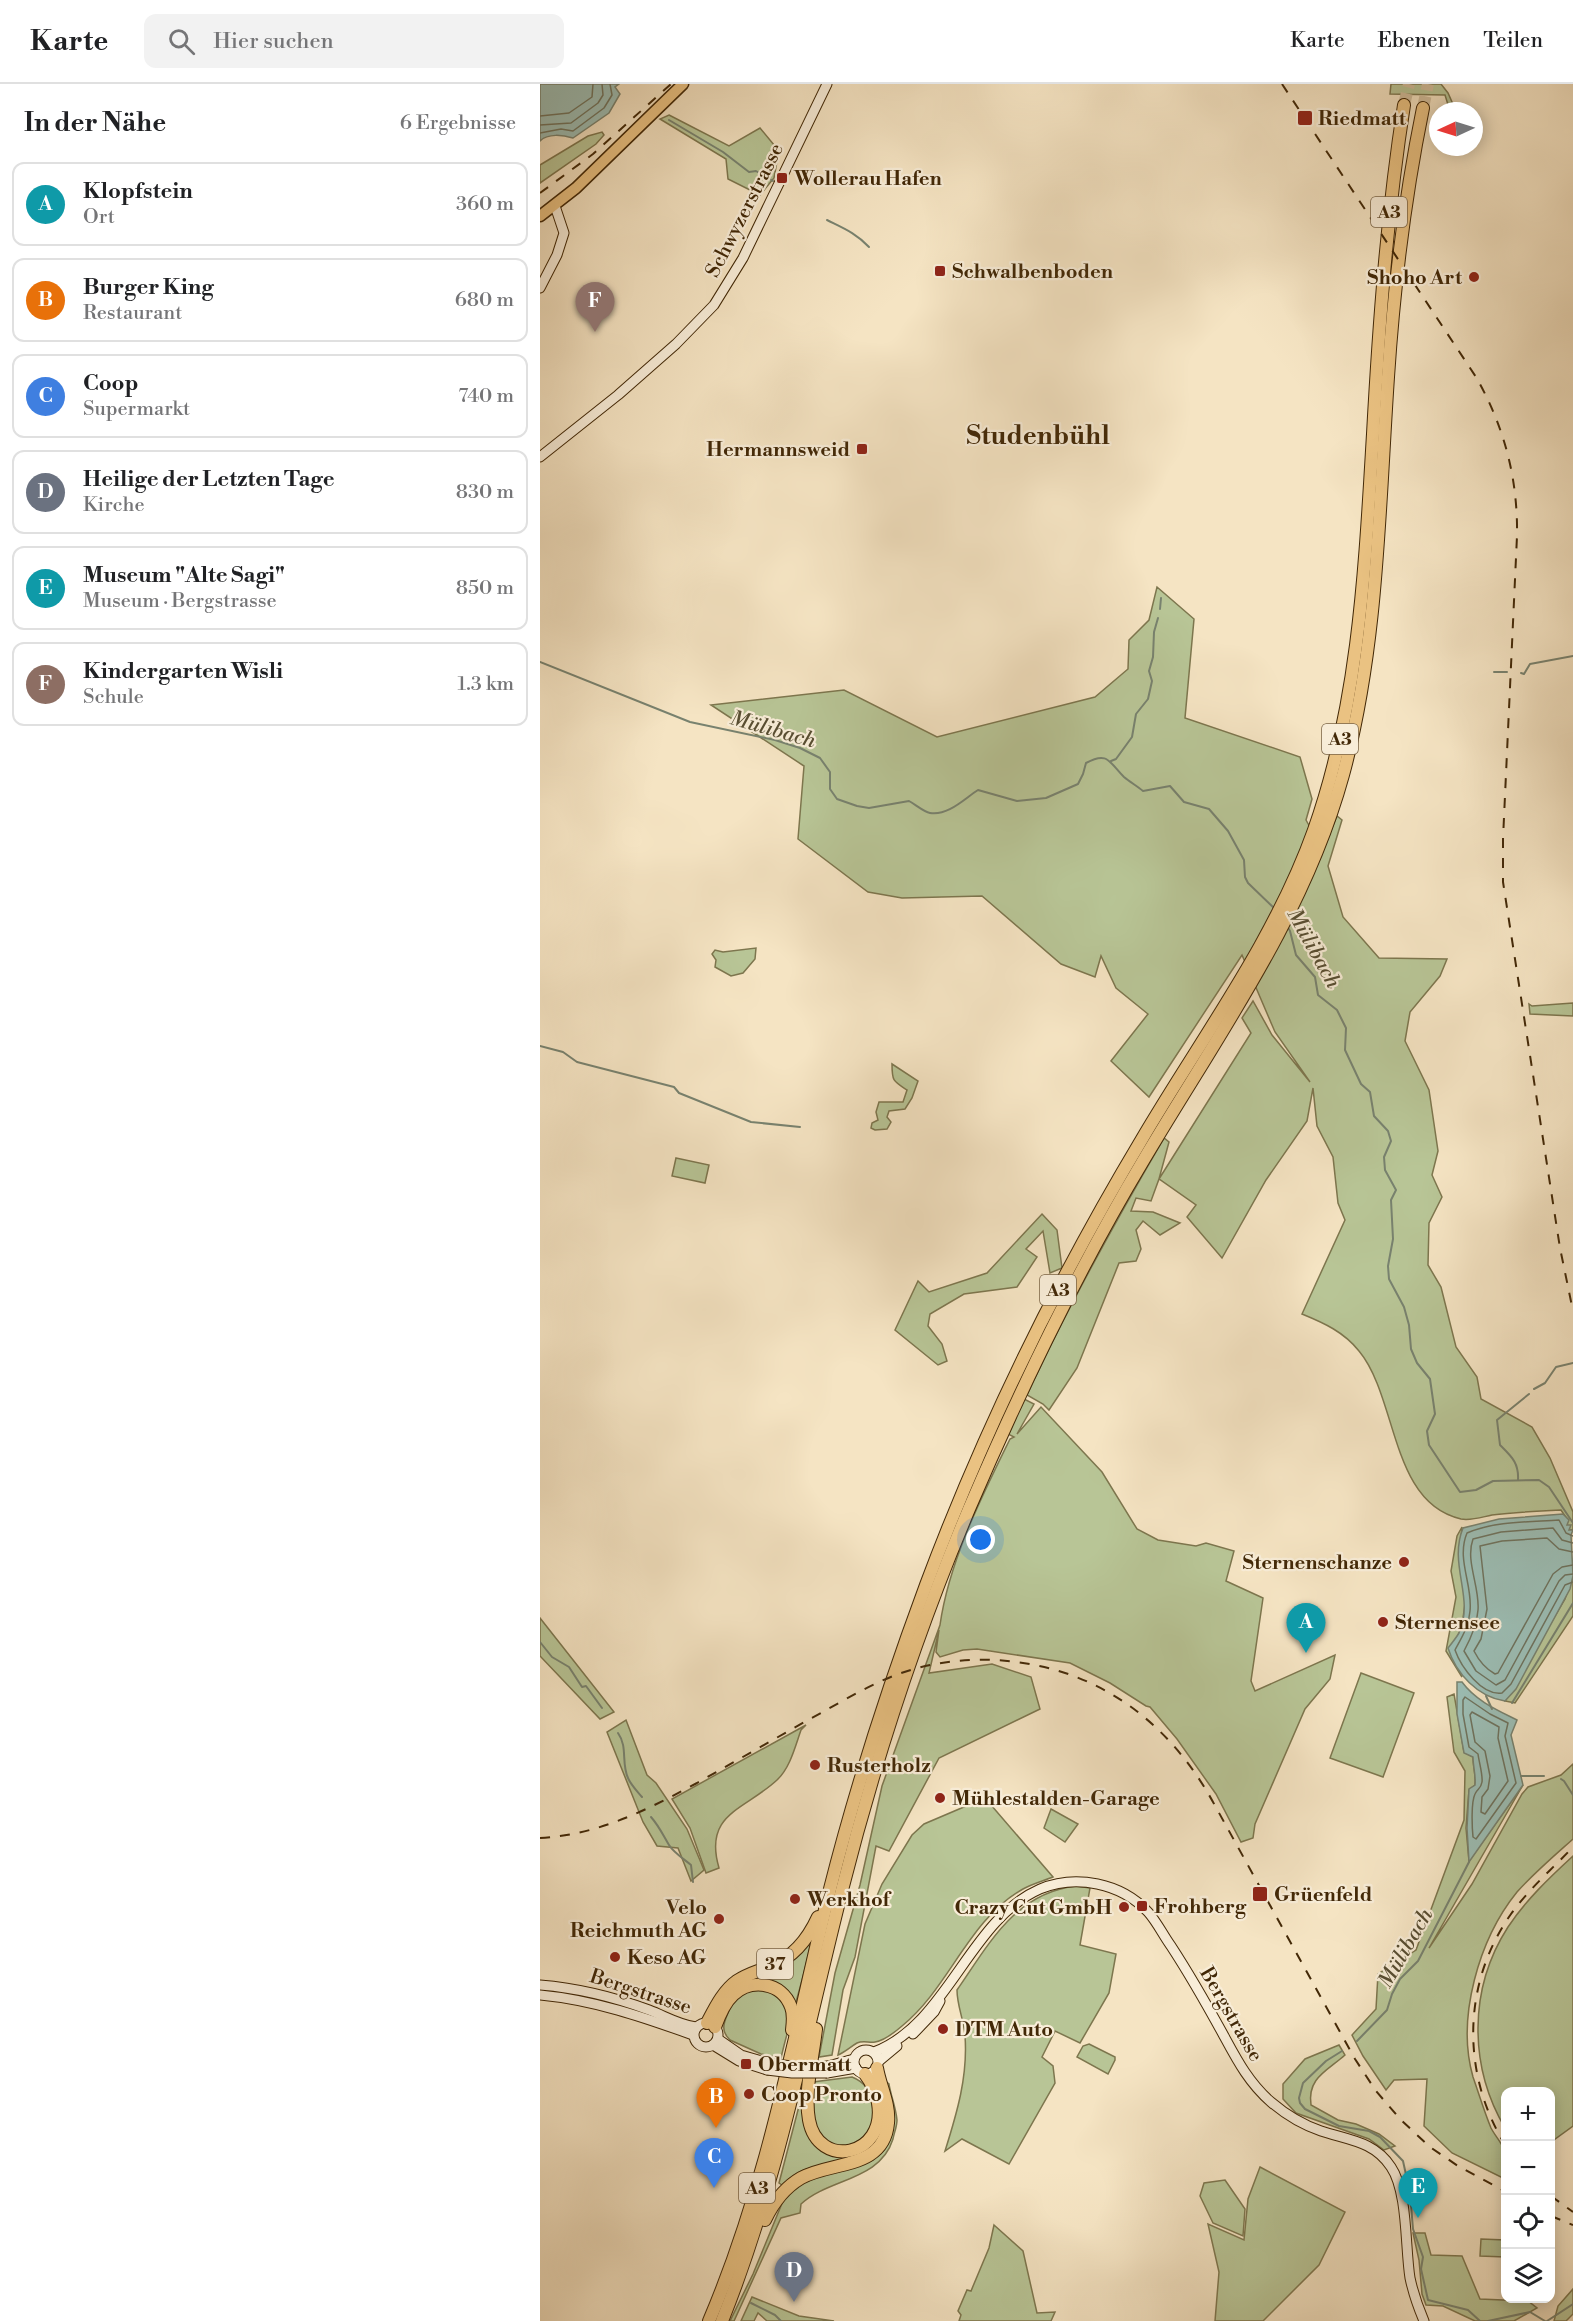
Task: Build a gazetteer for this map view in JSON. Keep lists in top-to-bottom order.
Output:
{
  "streets": {
    "highway": ["A3", "37"],
    "main road": ["Schwyzerstrasse", "Bergstrasse"]
  },
  "crossings": [
    ["A3", "37"],
    ["37", "Bergstrasse"]
  ],
  "districts": ["Studenbühl"],
  "water": ["Mülibach"],
  "places": {
    "transit": [
      "Riedmatt",
      "Wollerau Hafen",
      "Schwalbenboden",
      "Hermannsweid",
      "Grüenfeld",
      "Frohberg",
      "Obermatt"
    ],
    "other": [
      "Shoho Art",
      "Sternenschanze",
      "Sternensee",
      "Rusterholz",
      "Mühlestalden-Garage",
      "Werkhof",
      "Crazy Cut GmbH",
      "Velo Reichmuth AG",
      "Keso AG",
      "DTM Auto",
      "Coop Pronto"
    ]
  },
  "north": "left",
  "page": {
    "header": "Karte",
    "search": "Hier suchen",
    "nav": ["Karte", "Ebenen", "Teilen"],
    "heading": ["In der Nähe", "6 Ergebnisse"],
    "list": [
      {
        "mark": "A",
        "name": "Klopfstein",
        "note": "Ort",
        "value": "360 m"
      },
      {
        "mark": "B",
        "name": "Burger King",
        "note": "Restaurant",
        "value": "680 m"
      },
      {
        "mark": "C",
        "name": "Coop",
        "note": "Supermarkt",
        "value": "740 m"
      },
      {
        "mark": "D",
        "name": "Heilige der Letzten Tage",
        "note": "Kirche",
        "value": "830 m"
      },
      {
        "mark": "E",
        "name": "Museum \"Alte Sagi\"",
        "note": "Museum · Bergstrasse",
        "value": "850 m"
      },
      {
        "mark": "F",
        "name": "Kindergarten Wisli",
        "note": "Schule",
        "value": "1.3 km"
      }
    ],
    "pins": [
      "F",
      "A",
      "B",
      "C",
      "E",
      "D"
    ],
    "map_buttons": ["+", "−"]
  }
}
